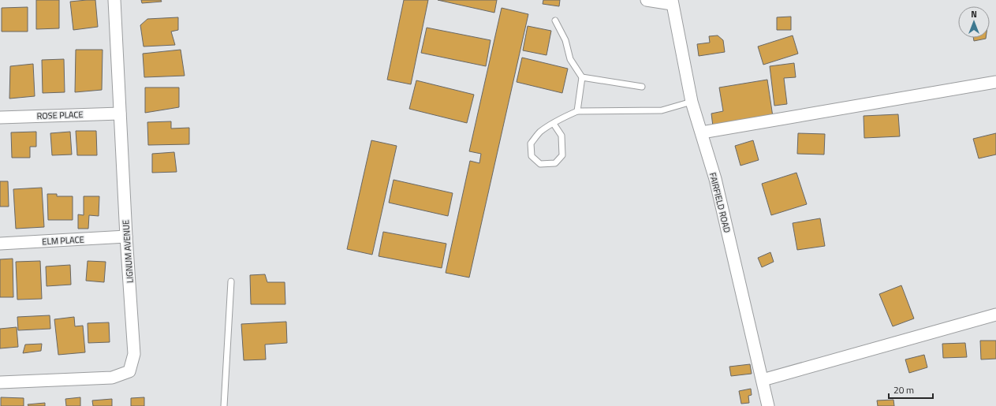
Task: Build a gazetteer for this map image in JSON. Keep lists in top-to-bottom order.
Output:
{
  "streets": {
    "street": [
      "ROSE PLACE",
      "FAIRFIELD ROAD",
      "ELM PLACE",
      "LIGNUM AVENUE"
    ]
  },
  "crossings": [
    ["ROSE PLACE", "LIGNUM AVENUE"],
    ["ELM PLACE", "LIGNUM AVENUE"]
  ],
  "scale_bar": "20 m",
  "north": "top"
}
